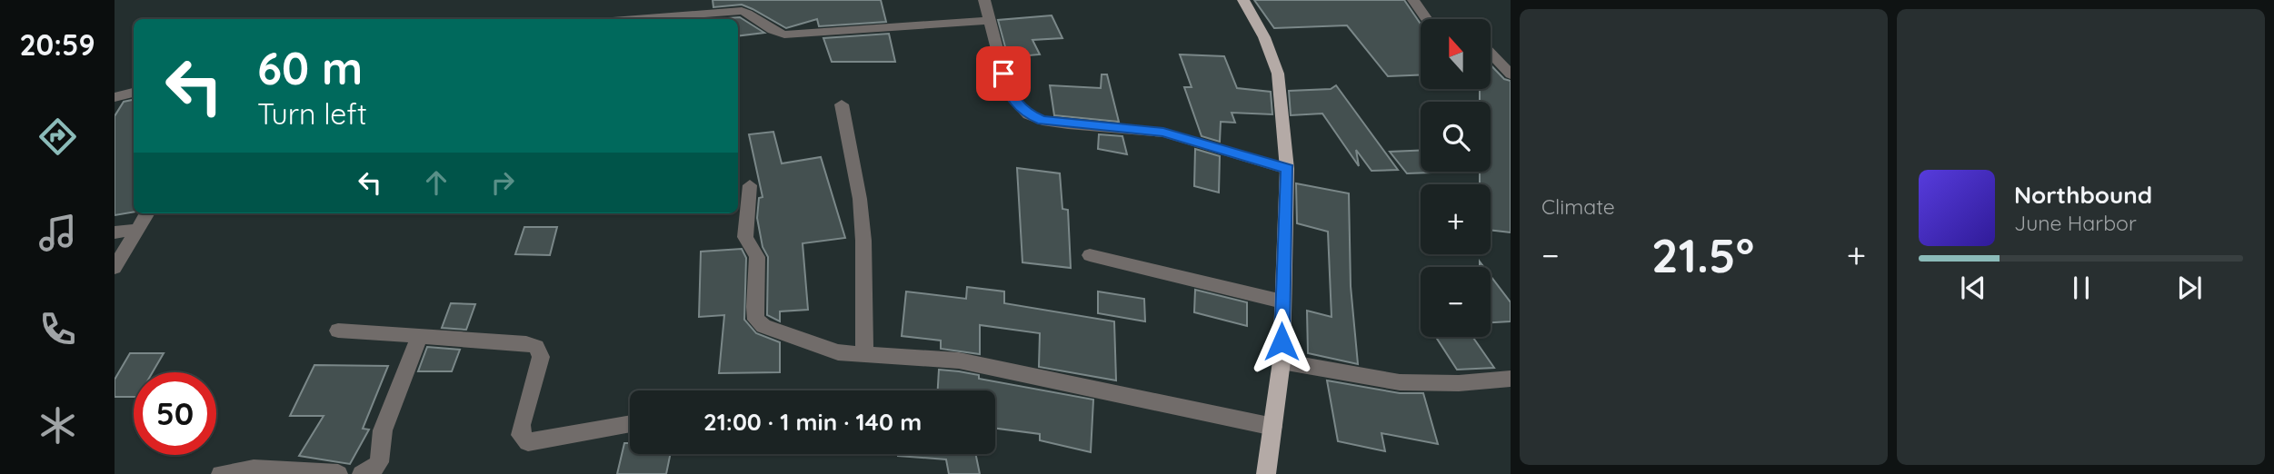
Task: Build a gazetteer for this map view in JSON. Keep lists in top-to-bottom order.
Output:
{
  "north": "top",
  "page": {
    "tabs": "20:59",
    "tile": "Climate",
    "map_buttons": ["+", "−"],
    "turn": ["60 m", "Turn left"],
    "song": ["Northbound", "June Harbor"],
    "heat": ["−", "21.5°", "+"],
    "limit": "50",
    "trip": "21:00 · 1 min · 140 m"
  }
}
